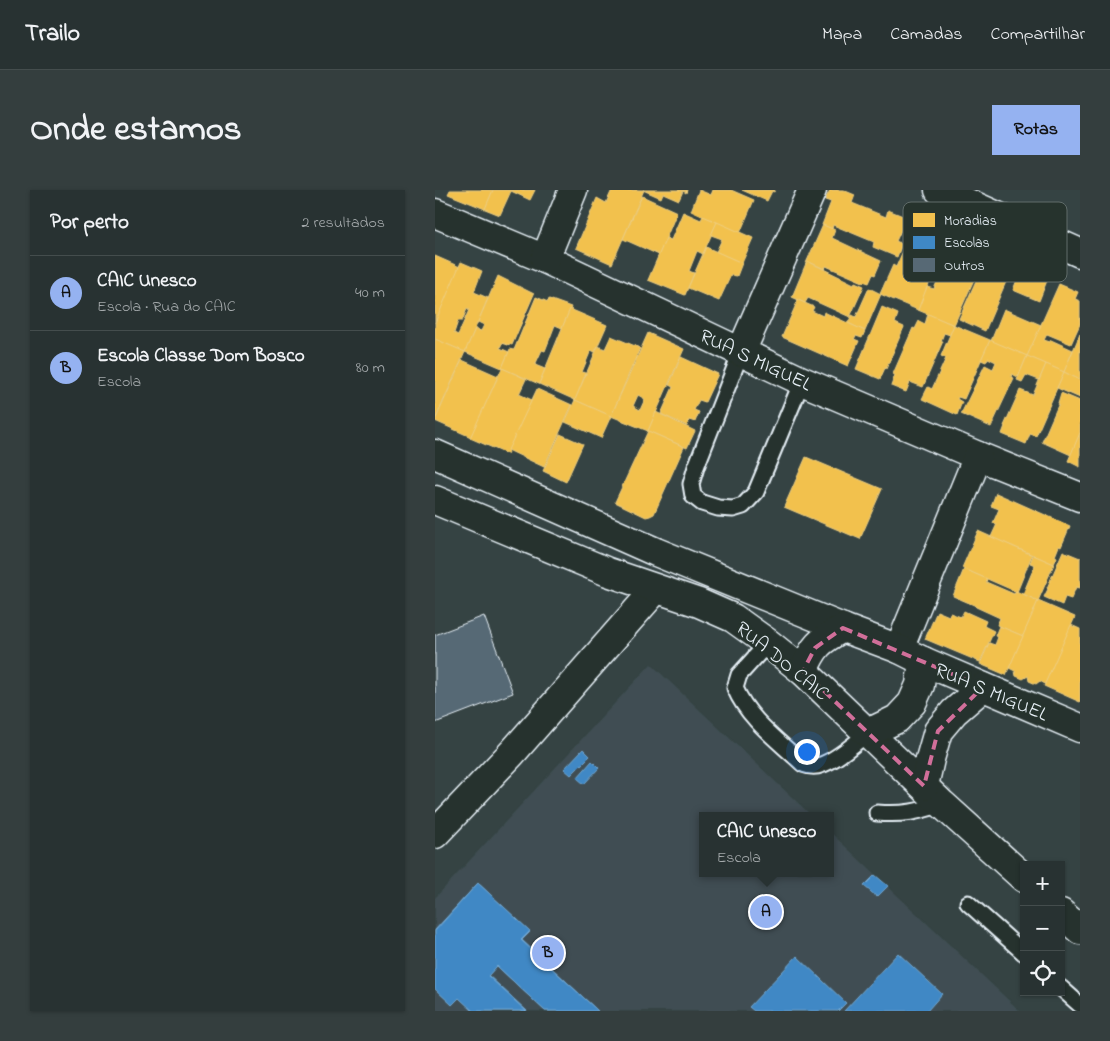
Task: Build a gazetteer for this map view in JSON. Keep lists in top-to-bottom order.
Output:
{
  "streets": {
    "street": ["RUA S MIGUEL", "RUA DO CAIC"]
  },
  "crossings": [
    ["RUA S MIGUEL", "RUA DO CAIC"]
  ],
  "legend": ["Moradias", "Escolas", "Outros"],
  "page": {
    "header": "Trailo",
    "nav": ["Mapa", "Camadas", "Compartilhar"],
    "title": "Onde estamos",
    "buttons": "Rotas",
    "heading": ["Por perto", "2 resultados"],
    "list": [
      {
        "mark": "A",
        "name": "CAIC Unesco",
        "note": "Escola · Rua do CAIC",
        "value": "40 m"
      },
      {
        "mark": "B",
        "name": "Escola Classe Dom Bosco",
        "note": "Escola",
        "value": "80 m"
      }
    ],
    "popup": ["CAIC Unesco", "Escola"],
    "map_buttons": ["+", "−"],
    "pins": ["A", "B"]
  }
}
